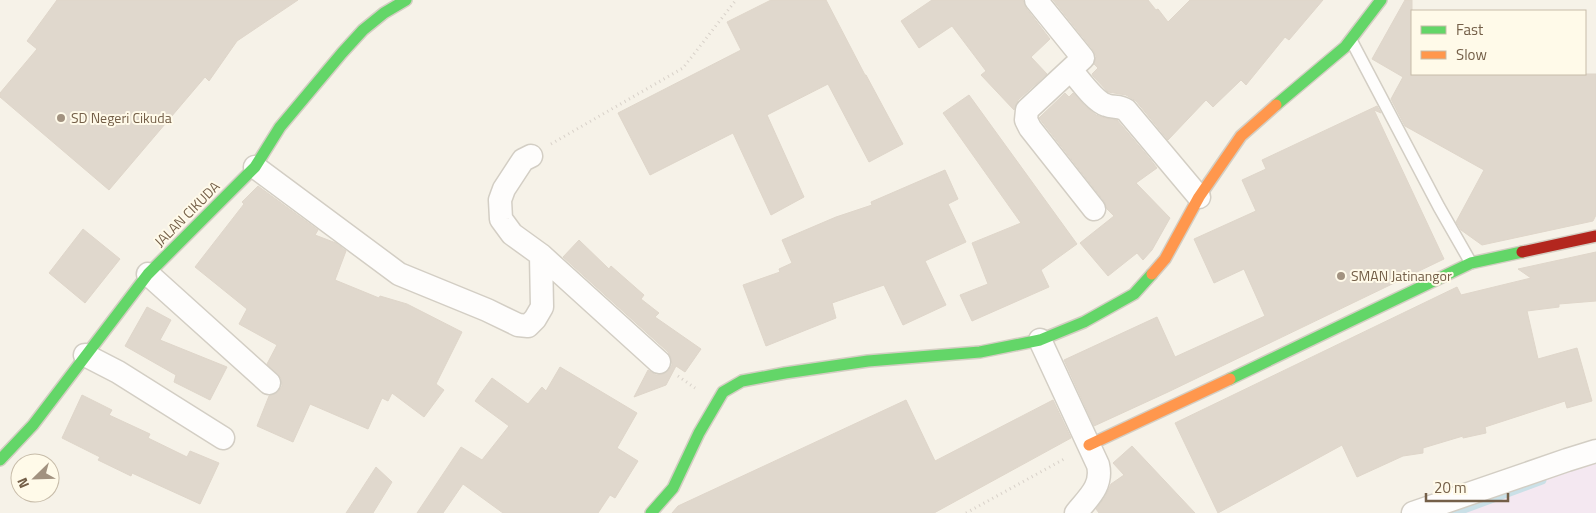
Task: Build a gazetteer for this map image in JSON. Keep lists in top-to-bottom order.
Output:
{
  "streets": {
    "street": ["JALAN CIKUDA"]
  },
  "places": ["SD Negeri Cikuda", "SMAN Jatinangor"],
  "legend": ["Fast", "Slow"],
  "scale_bar": "20 m",
  "north": "bottom left"
}
